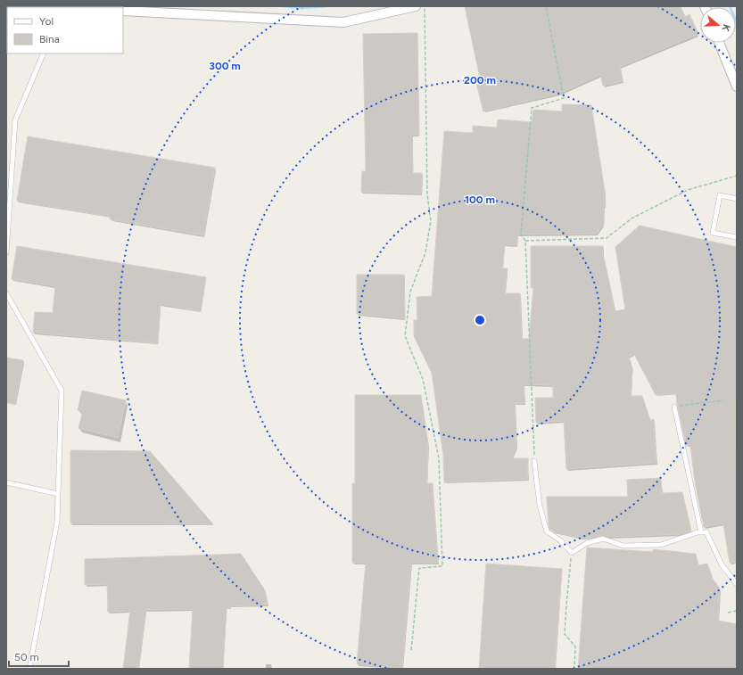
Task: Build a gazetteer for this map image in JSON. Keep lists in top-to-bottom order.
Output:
{
  "legend": ["Yol", "Bina"],
  "scale_bar": "50 m",
  "north": "right",
  "rings": ["300 m", "200 m", "100 m"]
}
